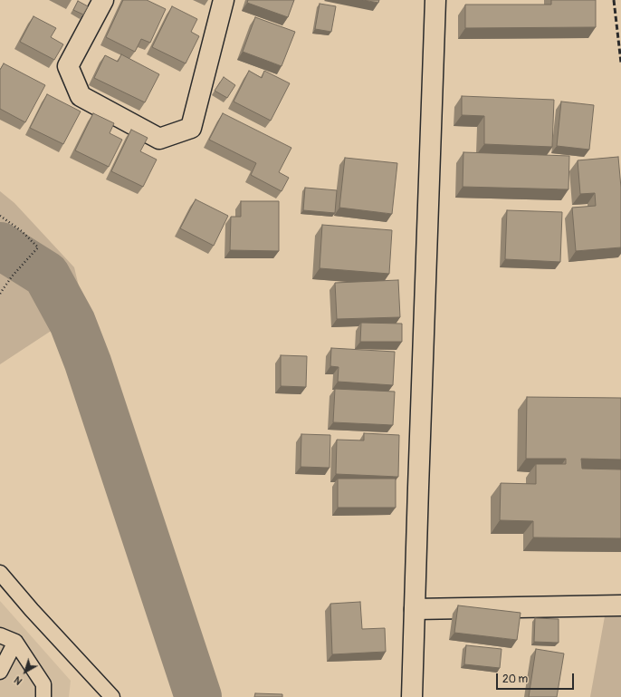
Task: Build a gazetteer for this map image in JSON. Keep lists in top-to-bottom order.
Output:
{
  "scale_bar": "20 m",
  "north": "bottom left"
}
